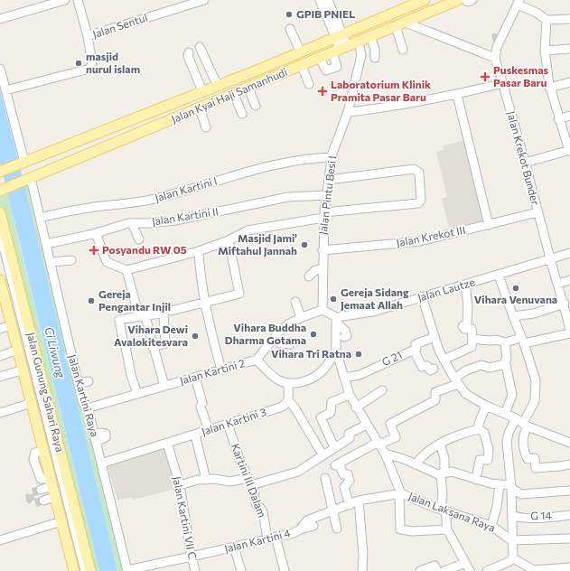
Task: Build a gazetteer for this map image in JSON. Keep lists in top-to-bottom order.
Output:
{
  "streets": {
    "main road": ["Jalan Kyai Haji Samanhudi", "Jalan Gunung Sahari Raya"],
    "street": [
      "Jalan Sentul",
      "Jalan Krekot Bunder",
      "Jalan Kartini I",
      "Jalan Pintu Besi I",
      "Jalan Kartini II",
      "Jalan Krekot III",
      "Jalan Lautze",
      "G 21",
      "Jalan Kartini 2",
      "Jalan Kartini Raya",
      "Jalan Kartini 3",
      "Kartini III Dalam",
      "Jalan Laksana Raya",
      "G 14",
      "Jalan Kartini VII C",
      "Jalan Kartini 4"
    ]
  },
  "crossings": [
    ["Jalan Kyai Haji Samanhudi", "Jalan Pintu Besi I"],
    ["Jalan Kyai Haji Samanhudi", "Jalan Kartini Raya"],
    ["Jalan Krekot Bunder", "Jalan Krekot III"],
    ["Jalan Krekot Bunder", "Jalan Lautze"],
    ["Jalan Kartini I", "Jalan Pintu Besi I"],
    ["Jalan Kartini I", "Jalan Kartini Raya"],
    ["Jalan Pintu Besi I", "Jalan Kartini II"],
    ["Jalan Pintu Besi I", "Jalan Krekot III"],
    ["Jalan Pintu Besi I", "Jalan Lautze"],
    ["Jalan Pintu Besi I", "Jalan Kartini 2"],
    ["Jalan Pintu Besi I", "Jalan Laksana Raya"],
    ["Jalan Kartini II", "Jalan Kartini Raya"],
    ["Jalan Lautze", "Jalan Kartini 2"],
    ["Jalan Lautze", "Jalan Laksana Raya"],
    ["G 21", "Jalan Laksana Raya"],
    ["Jalan Kartini 2", "Jalan Kartini Raya"],
    ["Jalan Kartini 2", "Jalan Laksana Raya"],
    ["Jalan Kartini Raya", "Jalan Kartini 3"],
    ["Jalan Kartini Raya", "Jalan Kartini 4"],
    ["Jalan Kartini 3", "Kartini III Dalam"],
    ["Jalan Kartini 3", "Jalan Kartini VII C"],
    ["Kartini III Dalam", "Jalan Kartini 4"],
    ["Jalan Laksana Raya", "Jalan Kartini 4"],
    ["Jalan Kartini VII C", "Jalan Kartini 4"]
  ],
  "water": ["Ci Liwung"],
  "places": {
    "other": [
      "GPIB PNIEL",
      "masjid nurul islam",
      "Masjid Jami' Miftahul Jannah",
      "Vihara Venuvana",
      "Gereja Sidang Jemaat Allah",
      "Gereja Pengantar Injil",
      "Vihara Buddha Dharma Gotama",
      "Vihara Dewi Avalokitesvara",
      "Vihara Tri Ratna"
    ],
    "health": ["Puskesmas Pasar Baru", "Laboratorium Klinik Pramita Pasar Baru", "Posyandu RW 05"]
  }
}
